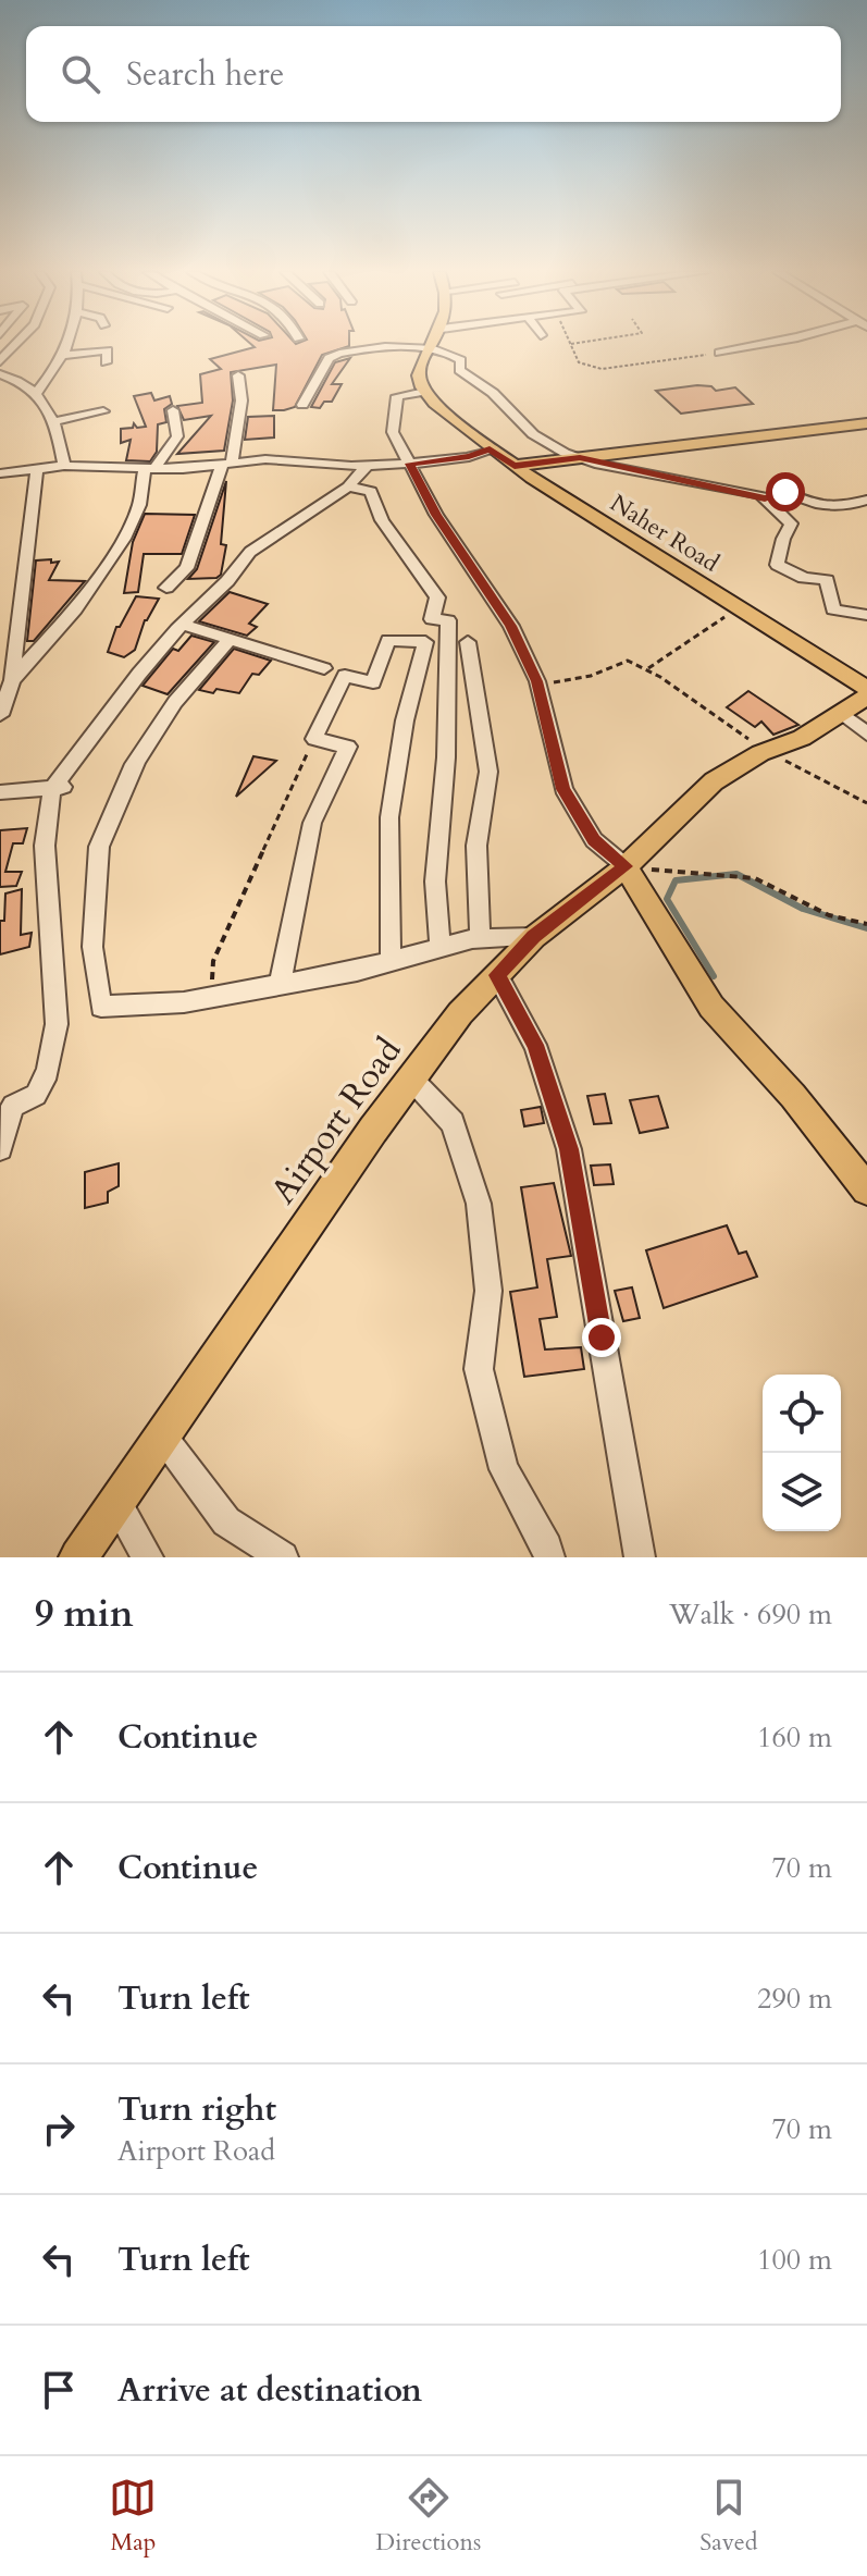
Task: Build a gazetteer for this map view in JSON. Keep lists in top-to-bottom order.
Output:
{
  "streets": {
    "main road": ["Naher Road", "Airport Road"]
  },
  "page": {
    "search": "Search here",
    "heading": ["9 min", "Walk · 690 m"],
    "list": [
      ["Continue", "160 m"],
      ["Continue", "70 m"],
      ["Turn left", "290 m"],
      ["Turn right", "Airport Road", "70 m"],
      ["Turn left", "100 m"],
      "Arrive at destination"
    ],
    "nav": ["Map", "Directions", "Saved"]
  }
}
